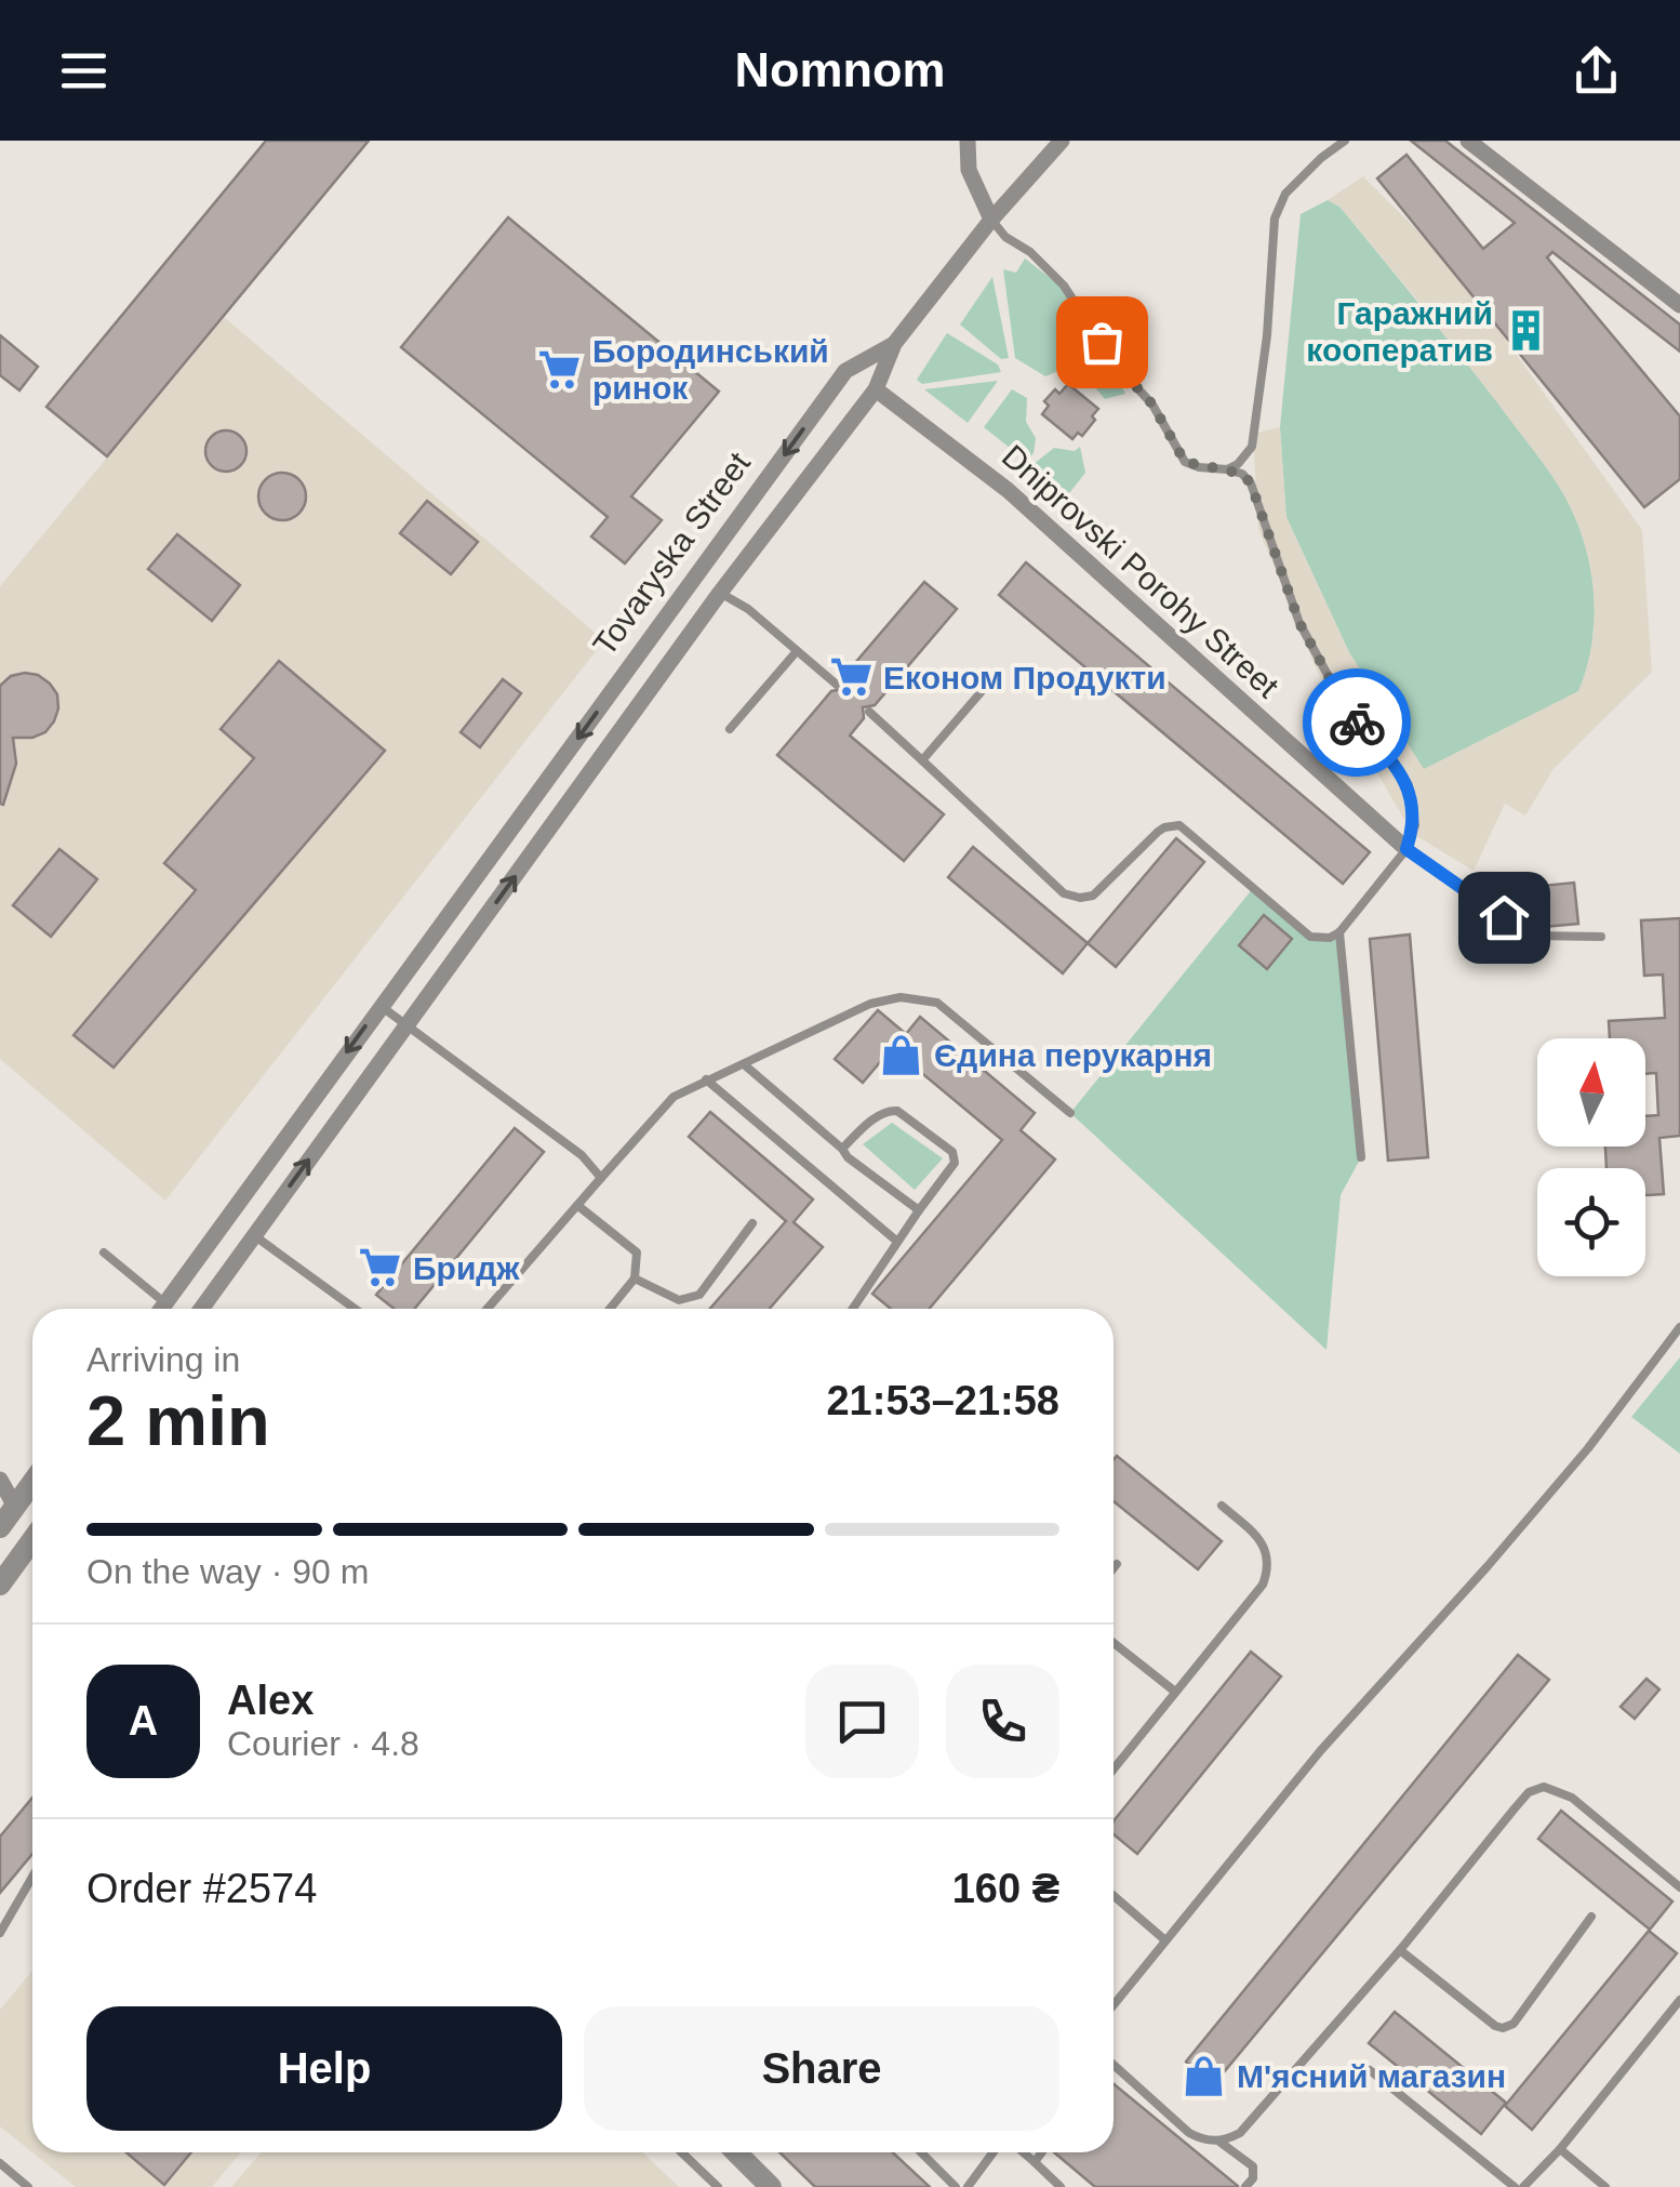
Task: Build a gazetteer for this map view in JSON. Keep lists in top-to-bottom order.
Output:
{
  "streets": {
    "street": ["Tovaryska Street", "Dniprovski Porohy Street"]
  },
  "crossings": [
    ["Tovaryska Street", "Dniprovski Porohy Street"]
  ],
  "places": {
    "building": ["Гаражний кооператив"],
    "supermarket": ["Бородинський ринок", "Економ Продукти", "Бридж"],
    "shop": ["Єдина перукарня", "М'ясний магазин"]
  },
  "north": "top",
  "page": {
    "header": "Nomnom",
    "heading": ["2 min", "Arriving in", "21:53–21:58"],
    "panel": [
      "Alex",
      "Courier · 4.8",
      "Order #2574",
      "160 ₴"
    ],
    "bar": "On the way · 90 m",
    "round": "A",
    "buttons": ["Help", "Share"]
  }
}
